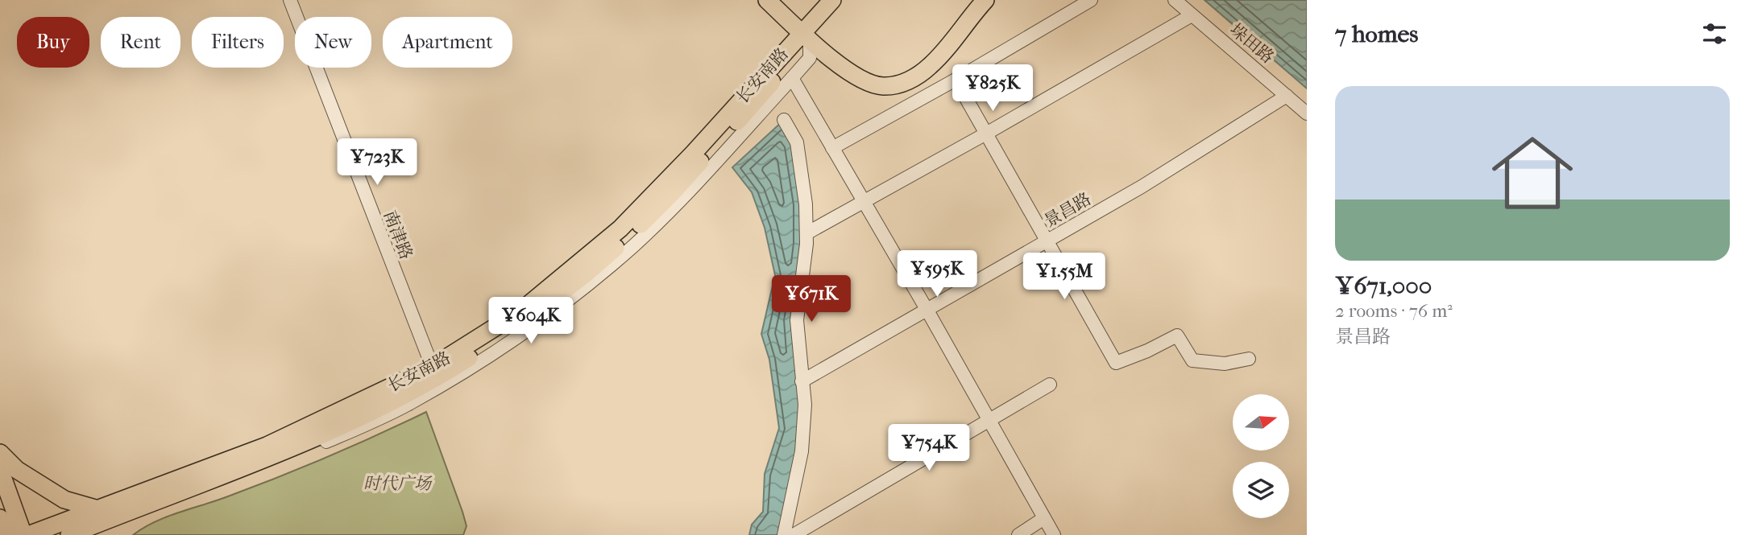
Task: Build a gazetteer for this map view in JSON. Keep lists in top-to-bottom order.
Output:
{
  "streets": {
    "main road": ["长安南路"],
    "street": ["垛田路", "景昌路", "南津路"]
  },
  "crossings": [
    ["垛田路", "景昌路"],
    ["长安南路", "南津路"]
  ],
  "parks": ["时代广场"],
  "north": "right",
  "page": {
    "heading": "7 homes",
    "chip": [
      "Buy",
      "Rent",
      "Filters",
      "New",
      "Apartment"
    ],
    "price": [
      "¥825K",
      "¥723K",
      "¥595K",
      "¥1.55M",
      "¥671K",
      "¥604K",
      "¥754K"
    ],
    "list": [
      {
        "name": "¥671,000",
        "note": "2 rooms · 76 m² · 景昌路"
      }
    ]
  }
}
